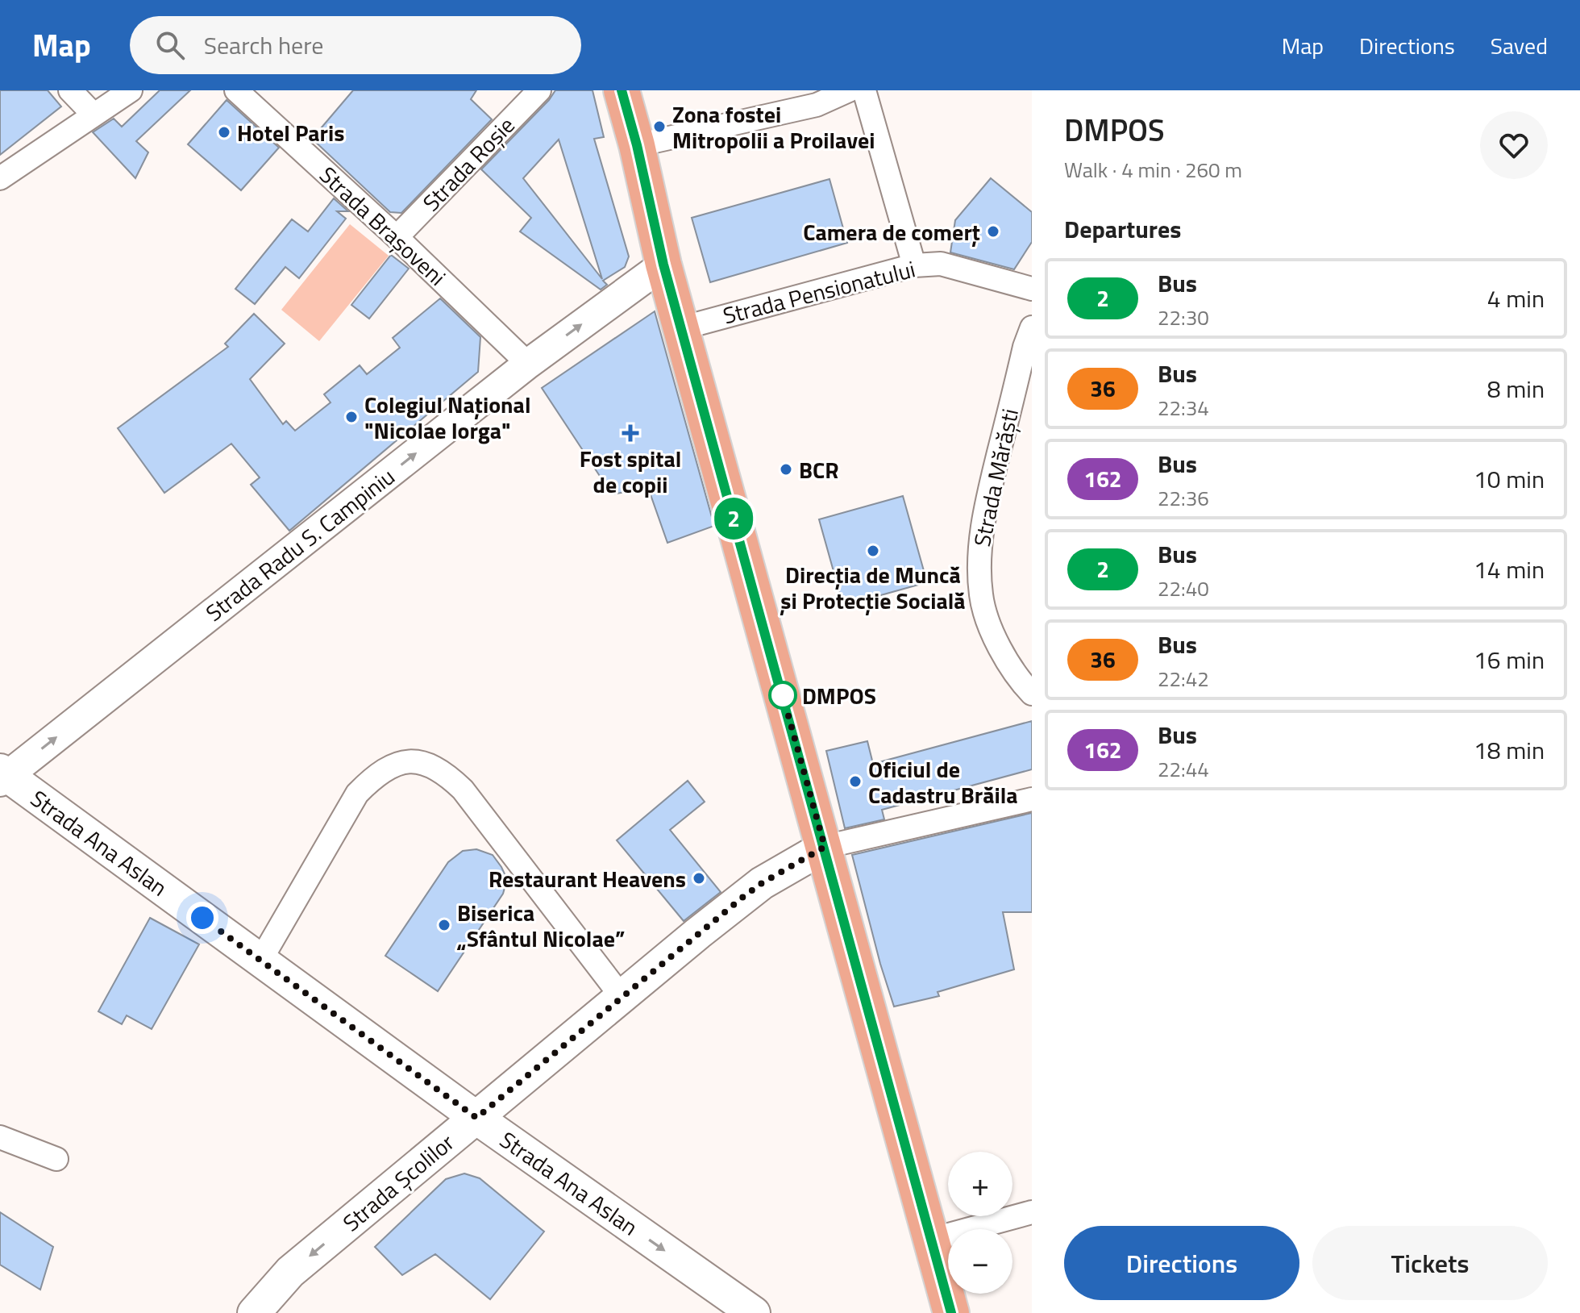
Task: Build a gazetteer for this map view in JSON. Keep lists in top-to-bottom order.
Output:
{
  "streets": {
    "main road": ["Strada Ana Aslan", "Strada Școlilor"],
    "street": [
      "Strada Roșie",
      "Strada Brașoveni",
      "Strada Pensionatului",
      "Strada Mărăști",
      "Strada Radu S. Campiniu"
    ]
  },
  "crossings": [
    ["Strada Roșie", "Strada Brașoveni"],
    ["Strada Brașoveni", "Strada Radu S. Campiniu"],
    ["Strada Radu S. Campiniu", "Strada Ana Aslan"],
    ["Strada Ana Aslan", "Strada Școlilor"]
  ],
  "one_way": ["Strada Radu S. Campiniu", "Strada Ana Aslan", "Strada Școlilor"],
  "places": {
    "other": [
      "Zona fostei Mitropolii a Proilavei",
      "Hotel Paris",
      "Camera de comerț",
      "Colegiul Național \"Nicolae Iorga\"",
      "BCR",
      "Direcția de Muncă și Protecție Socială",
      "DMPOS",
      "Oficiul de Cadastru Brăila",
      "Restaurant Heavens",
      "Biserica „Sfântul Nicolae”"
    ],
    "health": ["Fost spital de copii"]
  },
  "lines": ["bus line 2"],
  "page": {
    "header": "Map",
    "search": "Search here",
    "nav": ["Map", "Directions", "Saved"],
    "on_map": "2",
    "heading": [
      ["DMPOS", "Walk · 4 min · 260 m"],
      "Departures"
    ],
    "list": [
      {
        "mark": "2",
        "name": "Bus",
        "note": "22:30",
        "value": "4 min"
      },
      {
        "mark": "36",
        "name": "Bus",
        "note": "22:34",
        "value": "8 min"
      },
      {
        "mark": "162",
        "name": "Bus",
        "note": "22:36",
        "value": "10 min"
      },
      {
        "mark": "2",
        "name": "Bus",
        "note": "22:40",
        "value": "14 min"
      },
      {
        "mark": "36",
        "name": "Bus",
        "note": "22:42",
        "value": "16 min"
      },
      {
        "mark": "162",
        "name": "Bus",
        "note": "22:44",
        "value": "18 min"
      }
    ],
    "map_buttons": ["+", "−"],
    "buttons": ["Directions", "Tickets"]
  }
}
